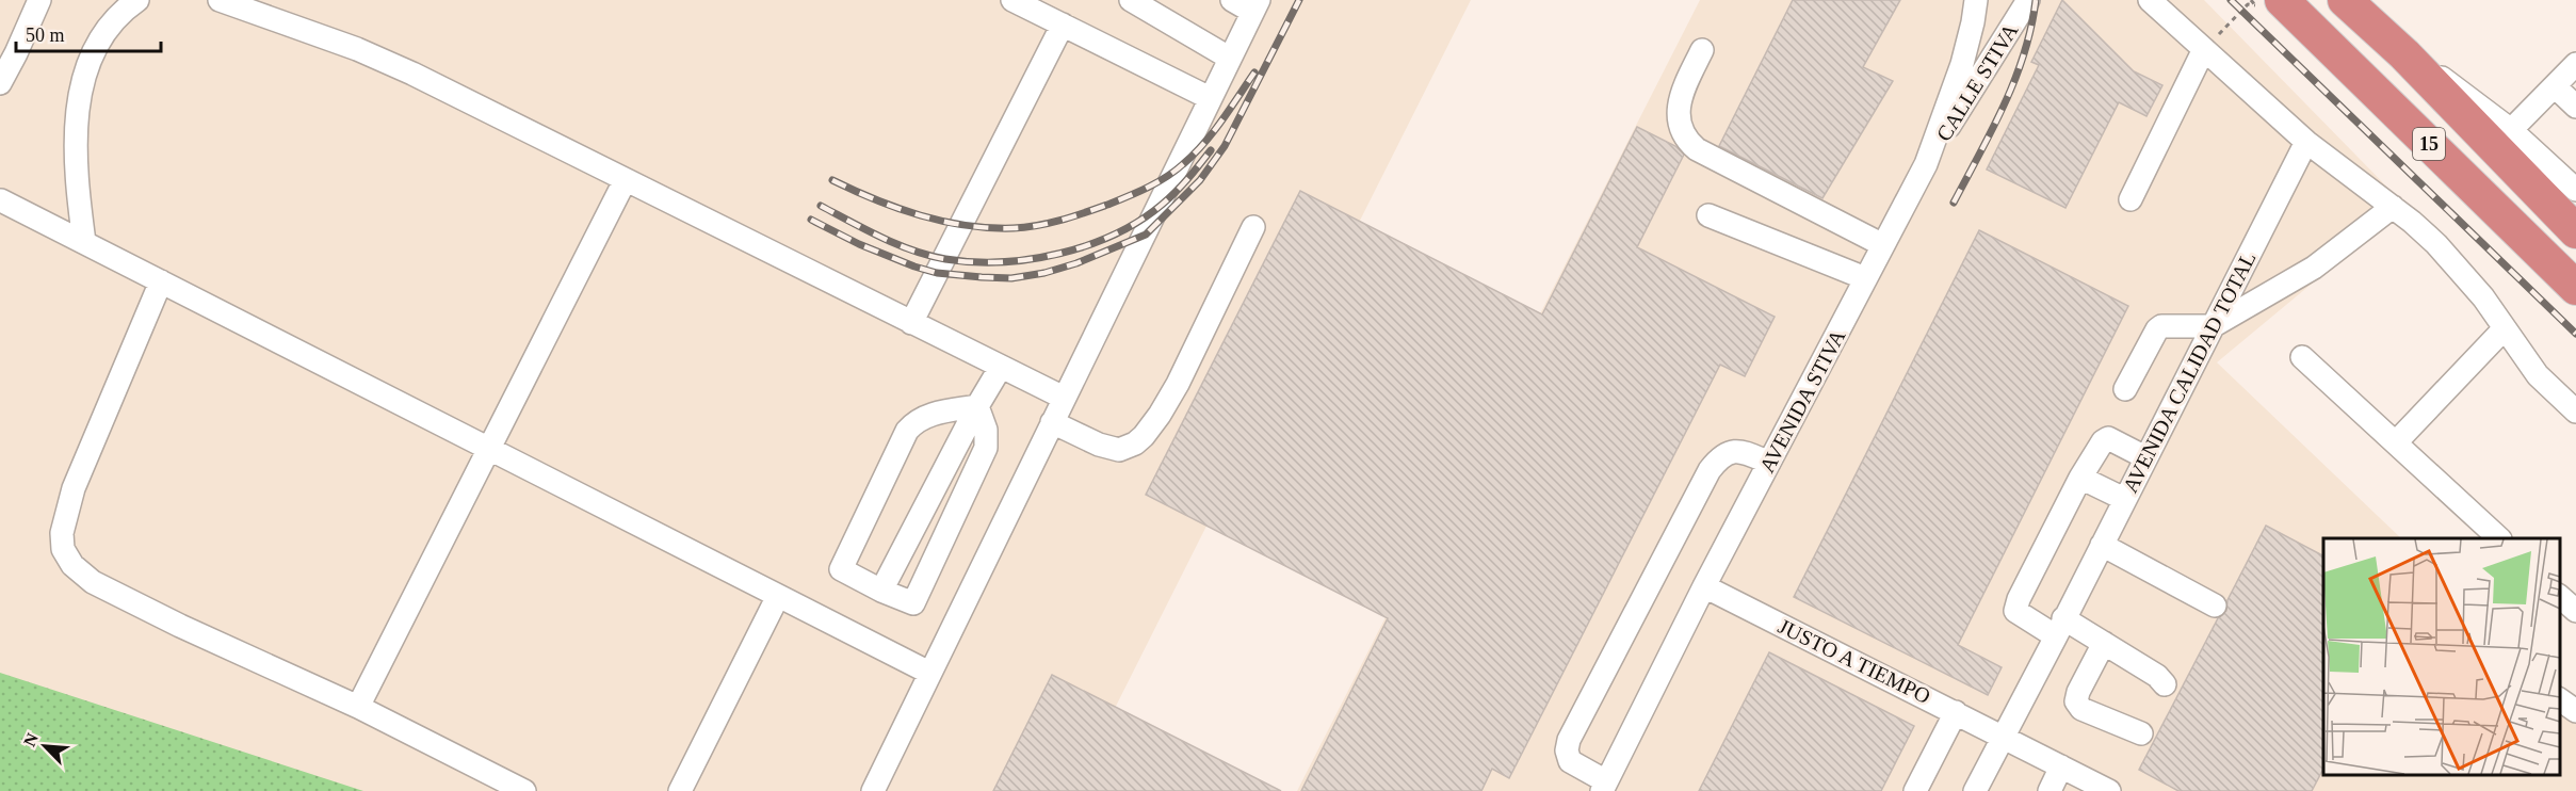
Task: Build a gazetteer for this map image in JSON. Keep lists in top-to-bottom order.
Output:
{
  "streets": {
    "highway": ["15"],
    "street": [
      "CALLE STIVA",
      "AVENIDA CALIDAD TOTAL",
      "AVENIDA STIVA",
      "JUSTO A TIEMPO"
    ]
  },
  "crossings": [
    ["CALLE STIVA", "AVENIDA STIVA"],
    ["AVENIDA CALIDAD TOTAL", "JUSTO A TIEMPO"],
    ["AVENIDA STIVA", "JUSTO A TIEMPO"]
  ],
  "scale_bar": "50 m",
  "north": "top left"
}
